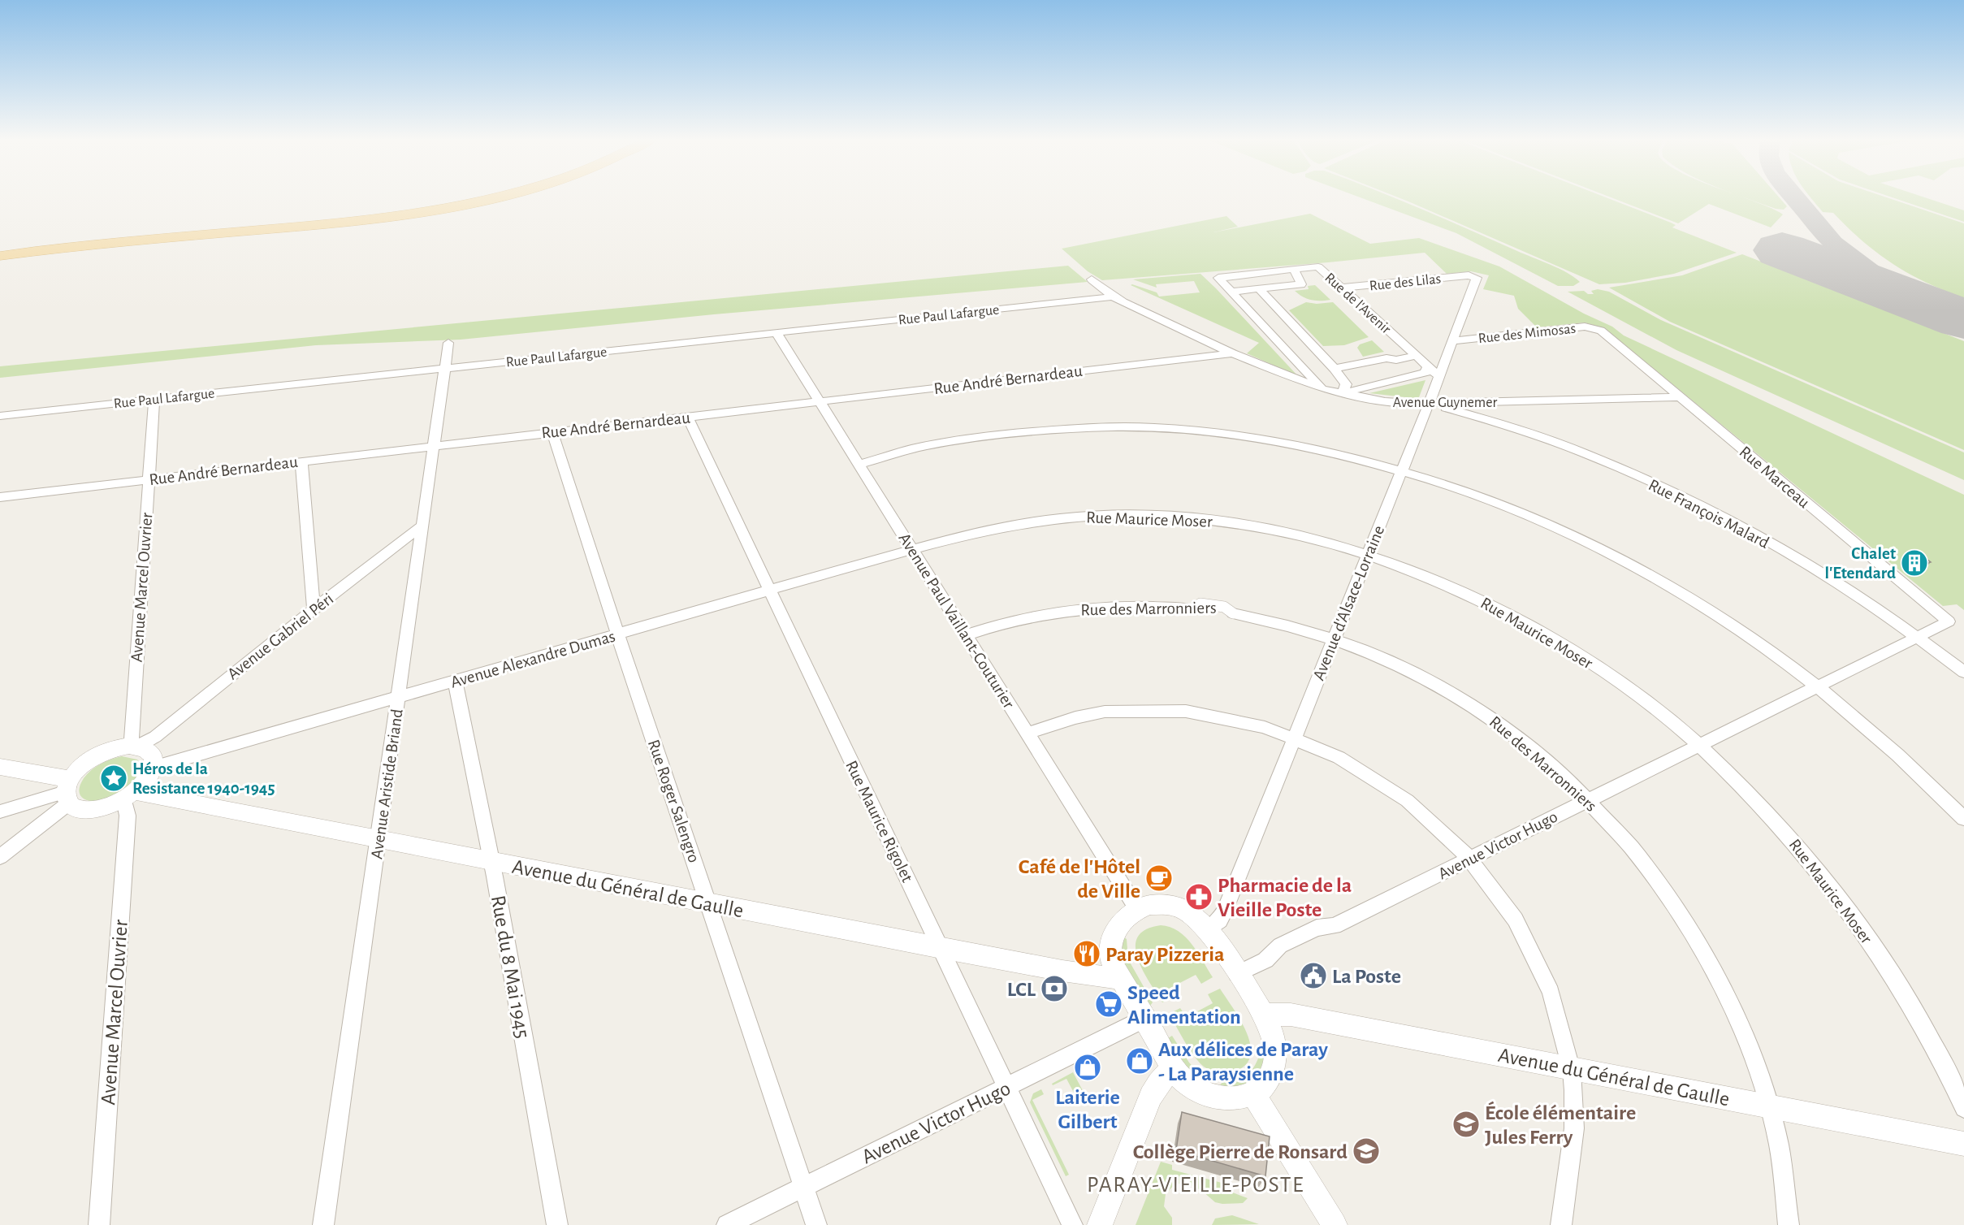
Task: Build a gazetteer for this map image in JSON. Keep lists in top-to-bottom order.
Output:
{
  "streets": {
    "street": [
      "Rue des Lilas",
      "Rue de l'Avenir",
      "Rue Paul Lafargue",
      "Rue des Mimosas",
      "Rue André Bernardeau",
      "Avenue Guynemer",
      "Rue Marceau",
      "Rue François Malard",
      "Rue Maurice Moser",
      "Avenue Marcel Ouvrier",
      "Avenue d'Alsace-Lorraine",
      "Rue des Marronniers",
      "Avenue Paul Vaillant-Couturier",
      "Avenue Gabriel Péri",
      "Avenue Alexandre Dumas",
      "Avenue Aristide Briand",
      "Rue Roger Salengro",
      "Rue Maurice Rigolet",
      "Avenue Victor Hugo",
      "Avenue du Général de Gaulle",
      "Rue du 8 Mai 1945"
    ]
  },
  "crossings": [
    ["Rue des Lilas", "Rue de l'Avenir"],
    ["Rue des Lilas", "Avenue d'Alsace-Lorraine"],
    ["Rue de l'Avenir", "Avenue Guynemer"],
    ["Rue de l'Avenir", "Avenue d'Alsace-Lorraine"],
    ["Rue Paul Lafargue", "Avenue Guynemer"],
    ["Rue Paul Lafargue", "Avenue Marcel Ouvrier"],
    ["Rue Paul Lafargue", "Avenue Paul Vaillant-Couturier"],
    ["Rue Paul Lafargue", "Avenue Aristide Briand"],
    ["Rue des Mimosas", "Rue Marceau"],
    ["Rue des Mimosas", "Avenue d'Alsace-Lorraine"],
    ["Rue André Bernardeau", "Avenue Guynemer"],
    ["Rue André Bernardeau", "Avenue Marcel Ouvrier"],
    ["Rue André Bernardeau", "Avenue Paul Vaillant-Couturier"],
    ["Rue André Bernardeau", "Avenue Aristide Briand"],
    ["Rue André Bernardeau", "Rue Roger Salengro"],
    ["Rue André Bernardeau", "Rue Maurice Rigolet"],
    ["Avenue Guynemer", "Rue Marceau"],
    ["Avenue Guynemer", "Rue François Malard"],
    ["Avenue Guynemer", "Avenue d'Alsace-Lorraine"],
    ["Rue Marceau", "Avenue Victor Hugo"],
    ["Rue François Malard", "Avenue d'Alsace-Lorraine"],
    ["Rue François Malard", "Avenue Victor Hugo"],
    ["Rue Maurice Moser", "Avenue d'Alsace-Lorraine"],
    ["Rue Maurice Moser", "Avenue Paul Vaillant-Couturier"],
    ["Rue Maurice Moser", "Avenue Alexandre Dumas"],
    ["Rue Maurice Moser", "Avenue Victor Hugo"],
    ["Avenue Marcel Ouvrier", "Avenue Gabriel Péri"],
    ["Avenue Marcel Ouvrier", "Avenue du Général de Gaulle"],
    ["Avenue d'Alsace-Lorraine", "Rue des Marronniers"],
    ["Rue des Marronniers", "Avenue Paul Vaillant-Couturier"],
    ["Rue des Marronniers", "Avenue Victor Hugo"],
    ["Rue des Marronniers", "Avenue du Général de Gaulle"],
    ["Avenue Paul Vaillant-Couturier", "Avenue Alexandre Dumas"],
    ["Avenue Gabriel Péri", "Avenue Aristide Briand"],
    ["Avenue Alexandre Dumas", "Avenue Aristide Briand"],
    ["Avenue Alexandre Dumas", "Rue Roger Salengro"],
    ["Avenue Alexandre Dumas", "Rue Maurice Rigolet"],
    ["Avenue Alexandre Dumas", "Rue du 8 Mai 1945"],
    ["Avenue Aristide Briand", "Avenue du Général de Gaulle"],
    ["Rue Roger Salengro", "Avenue Victor Hugo"],
    ["Rue Roger Salengro", "Avenue du Général de Gaulle"],
    ["Rue Maurice Rigolet", "Avenue Victor Hugo"],
    ["Rue Maurice Rigolet", "Avenue du Général de Gaulle"],
    ["Avenue du Général de Gaulle", "Rue du 8 Mai 1945"]
  ],
  "districts": ["PARAY-VIEILLE-POSTE"],
  "places": {
    "building": ["Chalet l'Etendard"],
    "place": ["Héros de la Resistance 1940-1945"],
    "cafe": ["Café de l'Hôtel de Ville"],
    "pharmacy": ["Pharmacie de la Vieille Poste"],
    "restaurant": ["Paray Pizzeria"],
    "public building": ["La Poste"],
    "bank": ["LCL"],
    "supermarket": ["Speed Alimentation"],
    "shop": ["Aux délices de Paray - La Paraysienne", "Laiterie Gilbert"],
    "school or university": ["École élémentaire Jules Ferry", "Collège Pierre de Ronsard"]
  }
}
